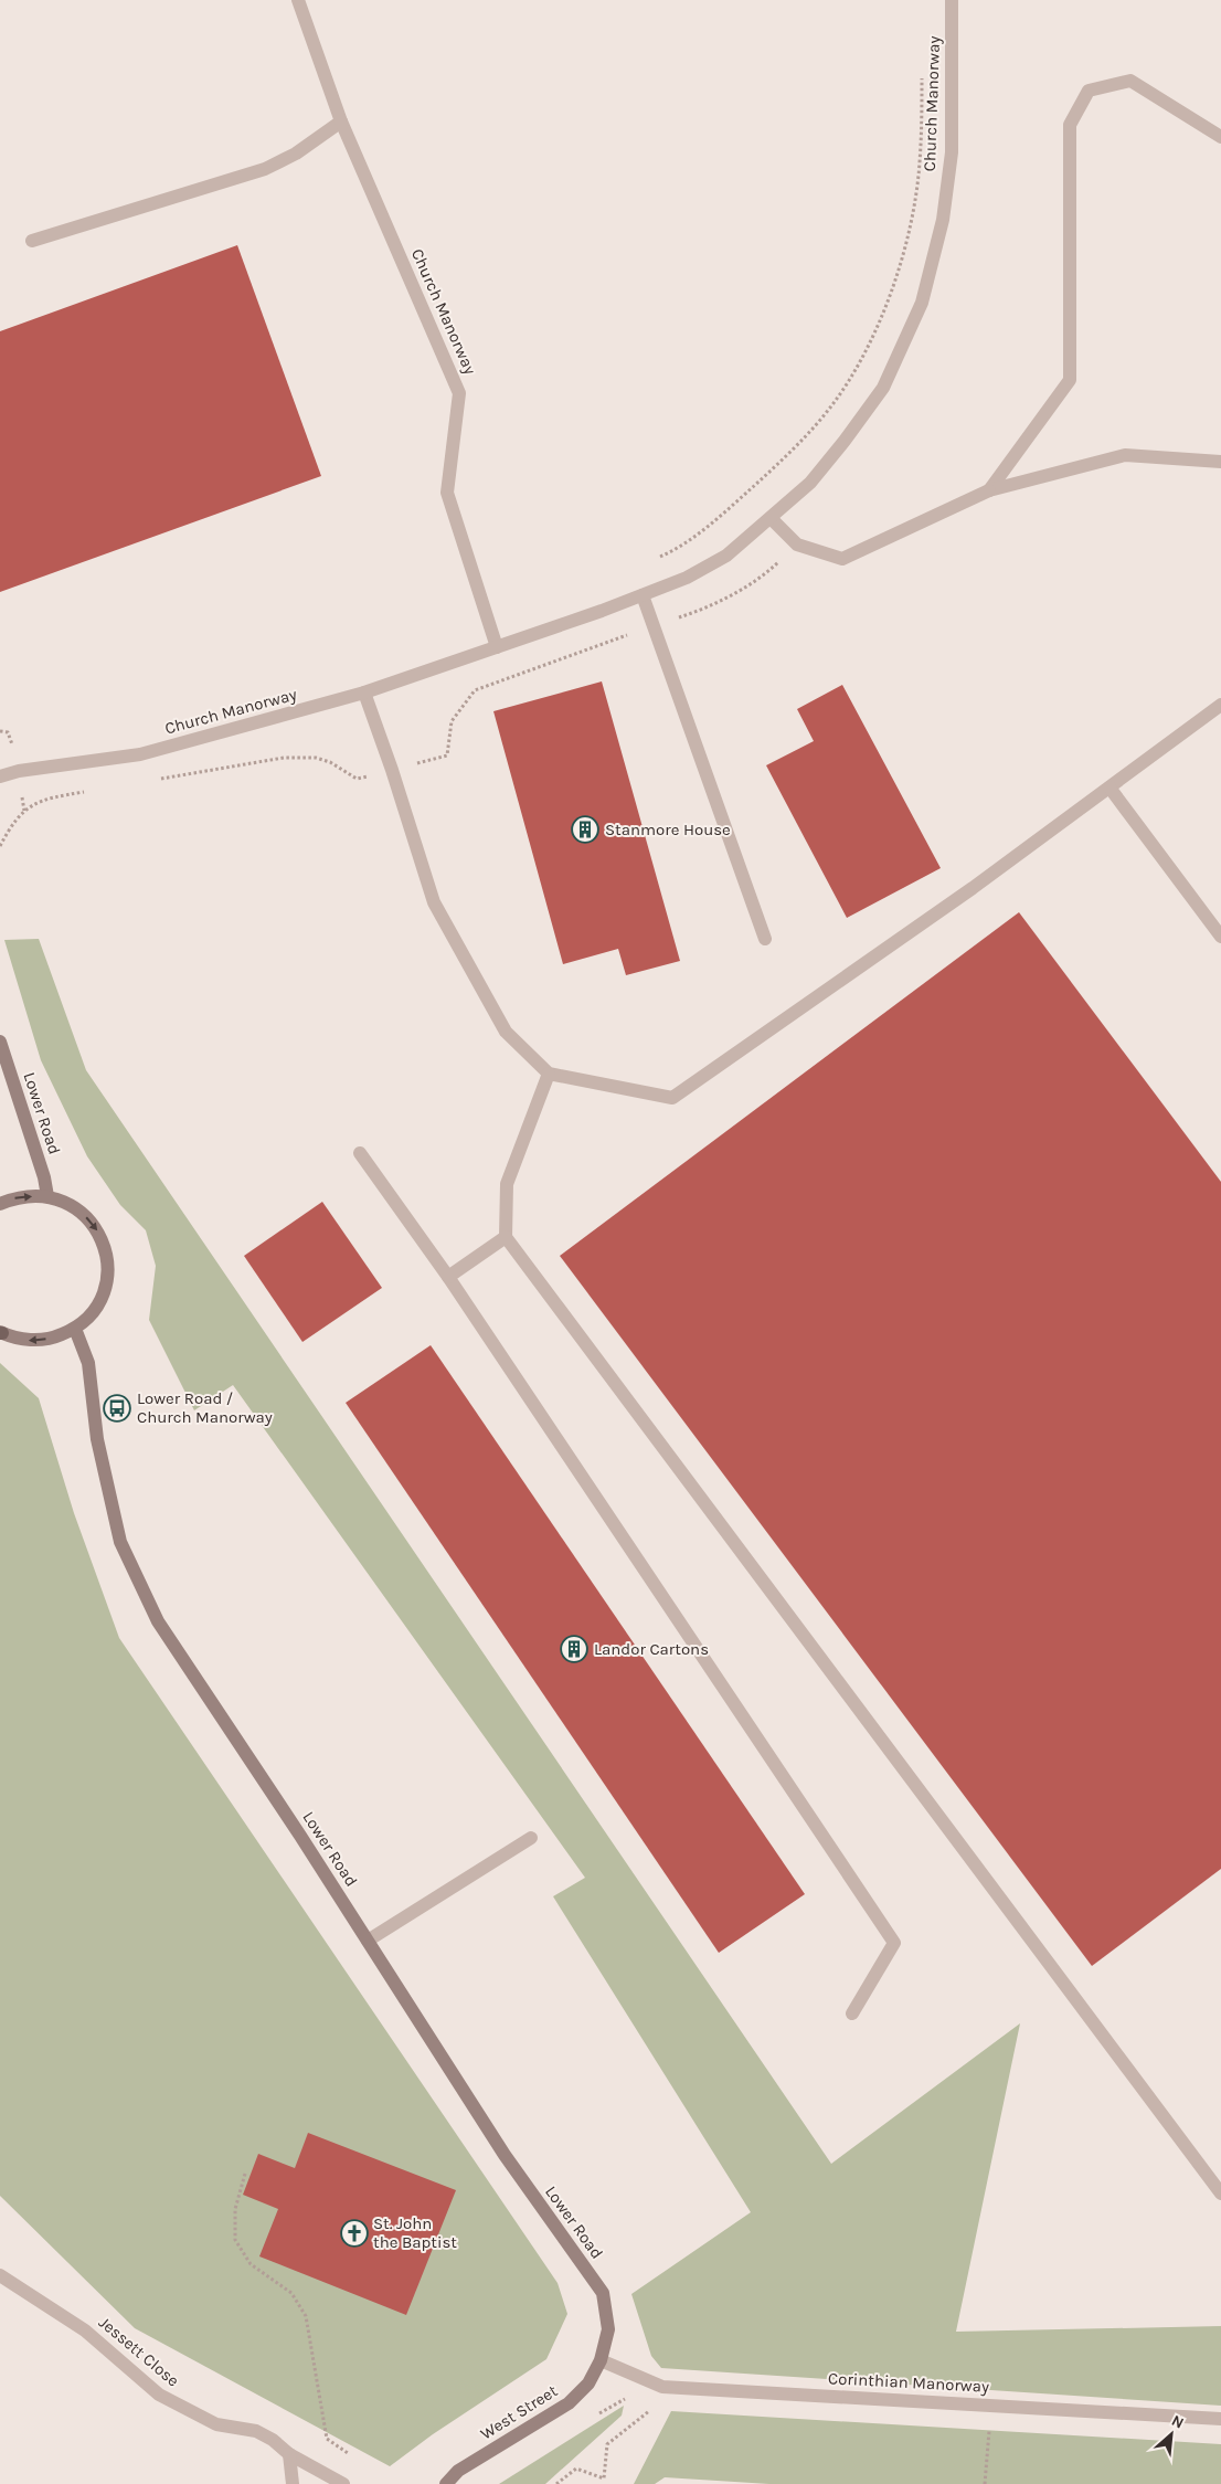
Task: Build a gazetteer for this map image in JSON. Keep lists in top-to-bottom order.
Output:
{
  "streets": {
    "street": [
      "Church Manorway",
      "Lower Road",
      "Jessett Close",
      "Corinthian Manorway",
      "West Street"
    ]
  },
  "crossings": [
    ["Lower Road", "Corinthian Manorway"],
    ["Lower Road", "West Street"],
    ["Corinthian Manorway", "West Street"]
  ],
  "places": {
    "building": ["Stanmore House", "Landor Cartons"],
    "bus stop": ["Lower Road / Church Manorway"],
    "church": ["St. John the Baptist"]
  },
  "north": "top right"
}
